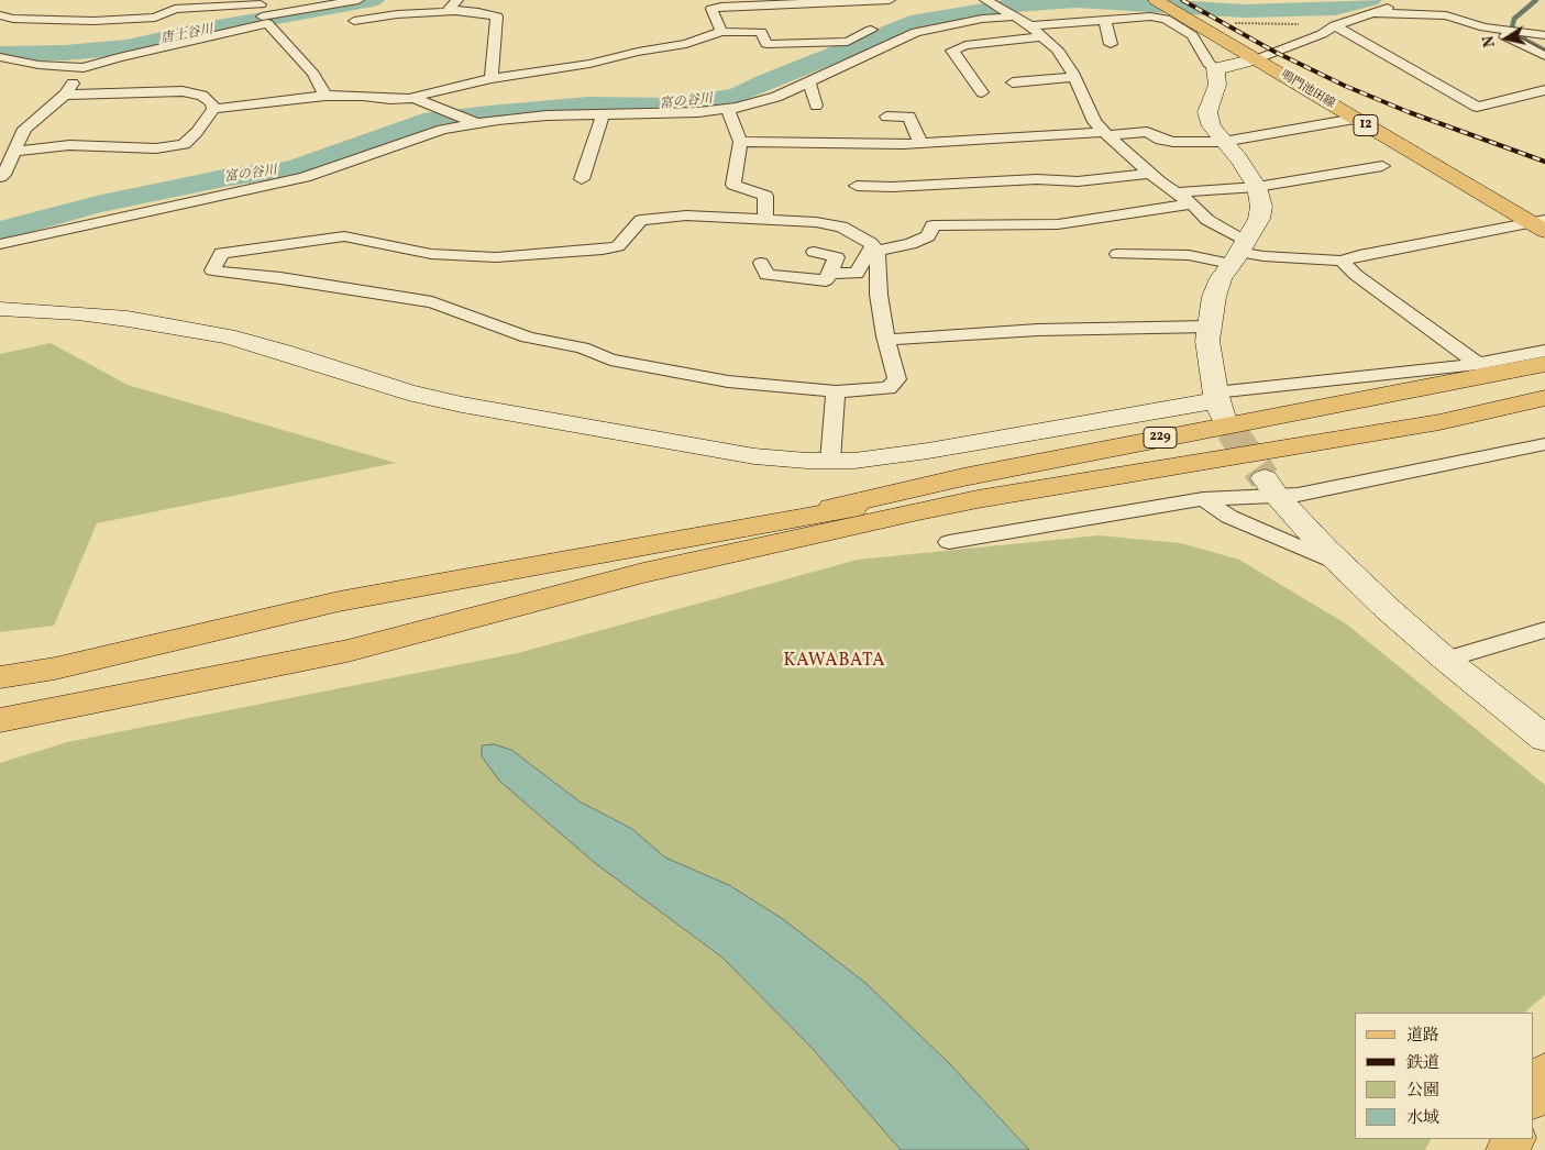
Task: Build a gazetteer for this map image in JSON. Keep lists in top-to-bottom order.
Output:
{
  "streets": {
    "main road": ["鳴門池田線", "12", "229"]
  },
  "districts": ["KAWABATA"],
  "water": ["唐土谷川", "富の谷川"],
  "legend": [
    "道路",
    "鉄道",
    "公園",
    "水域"
  ],
  "north": "left"
}
